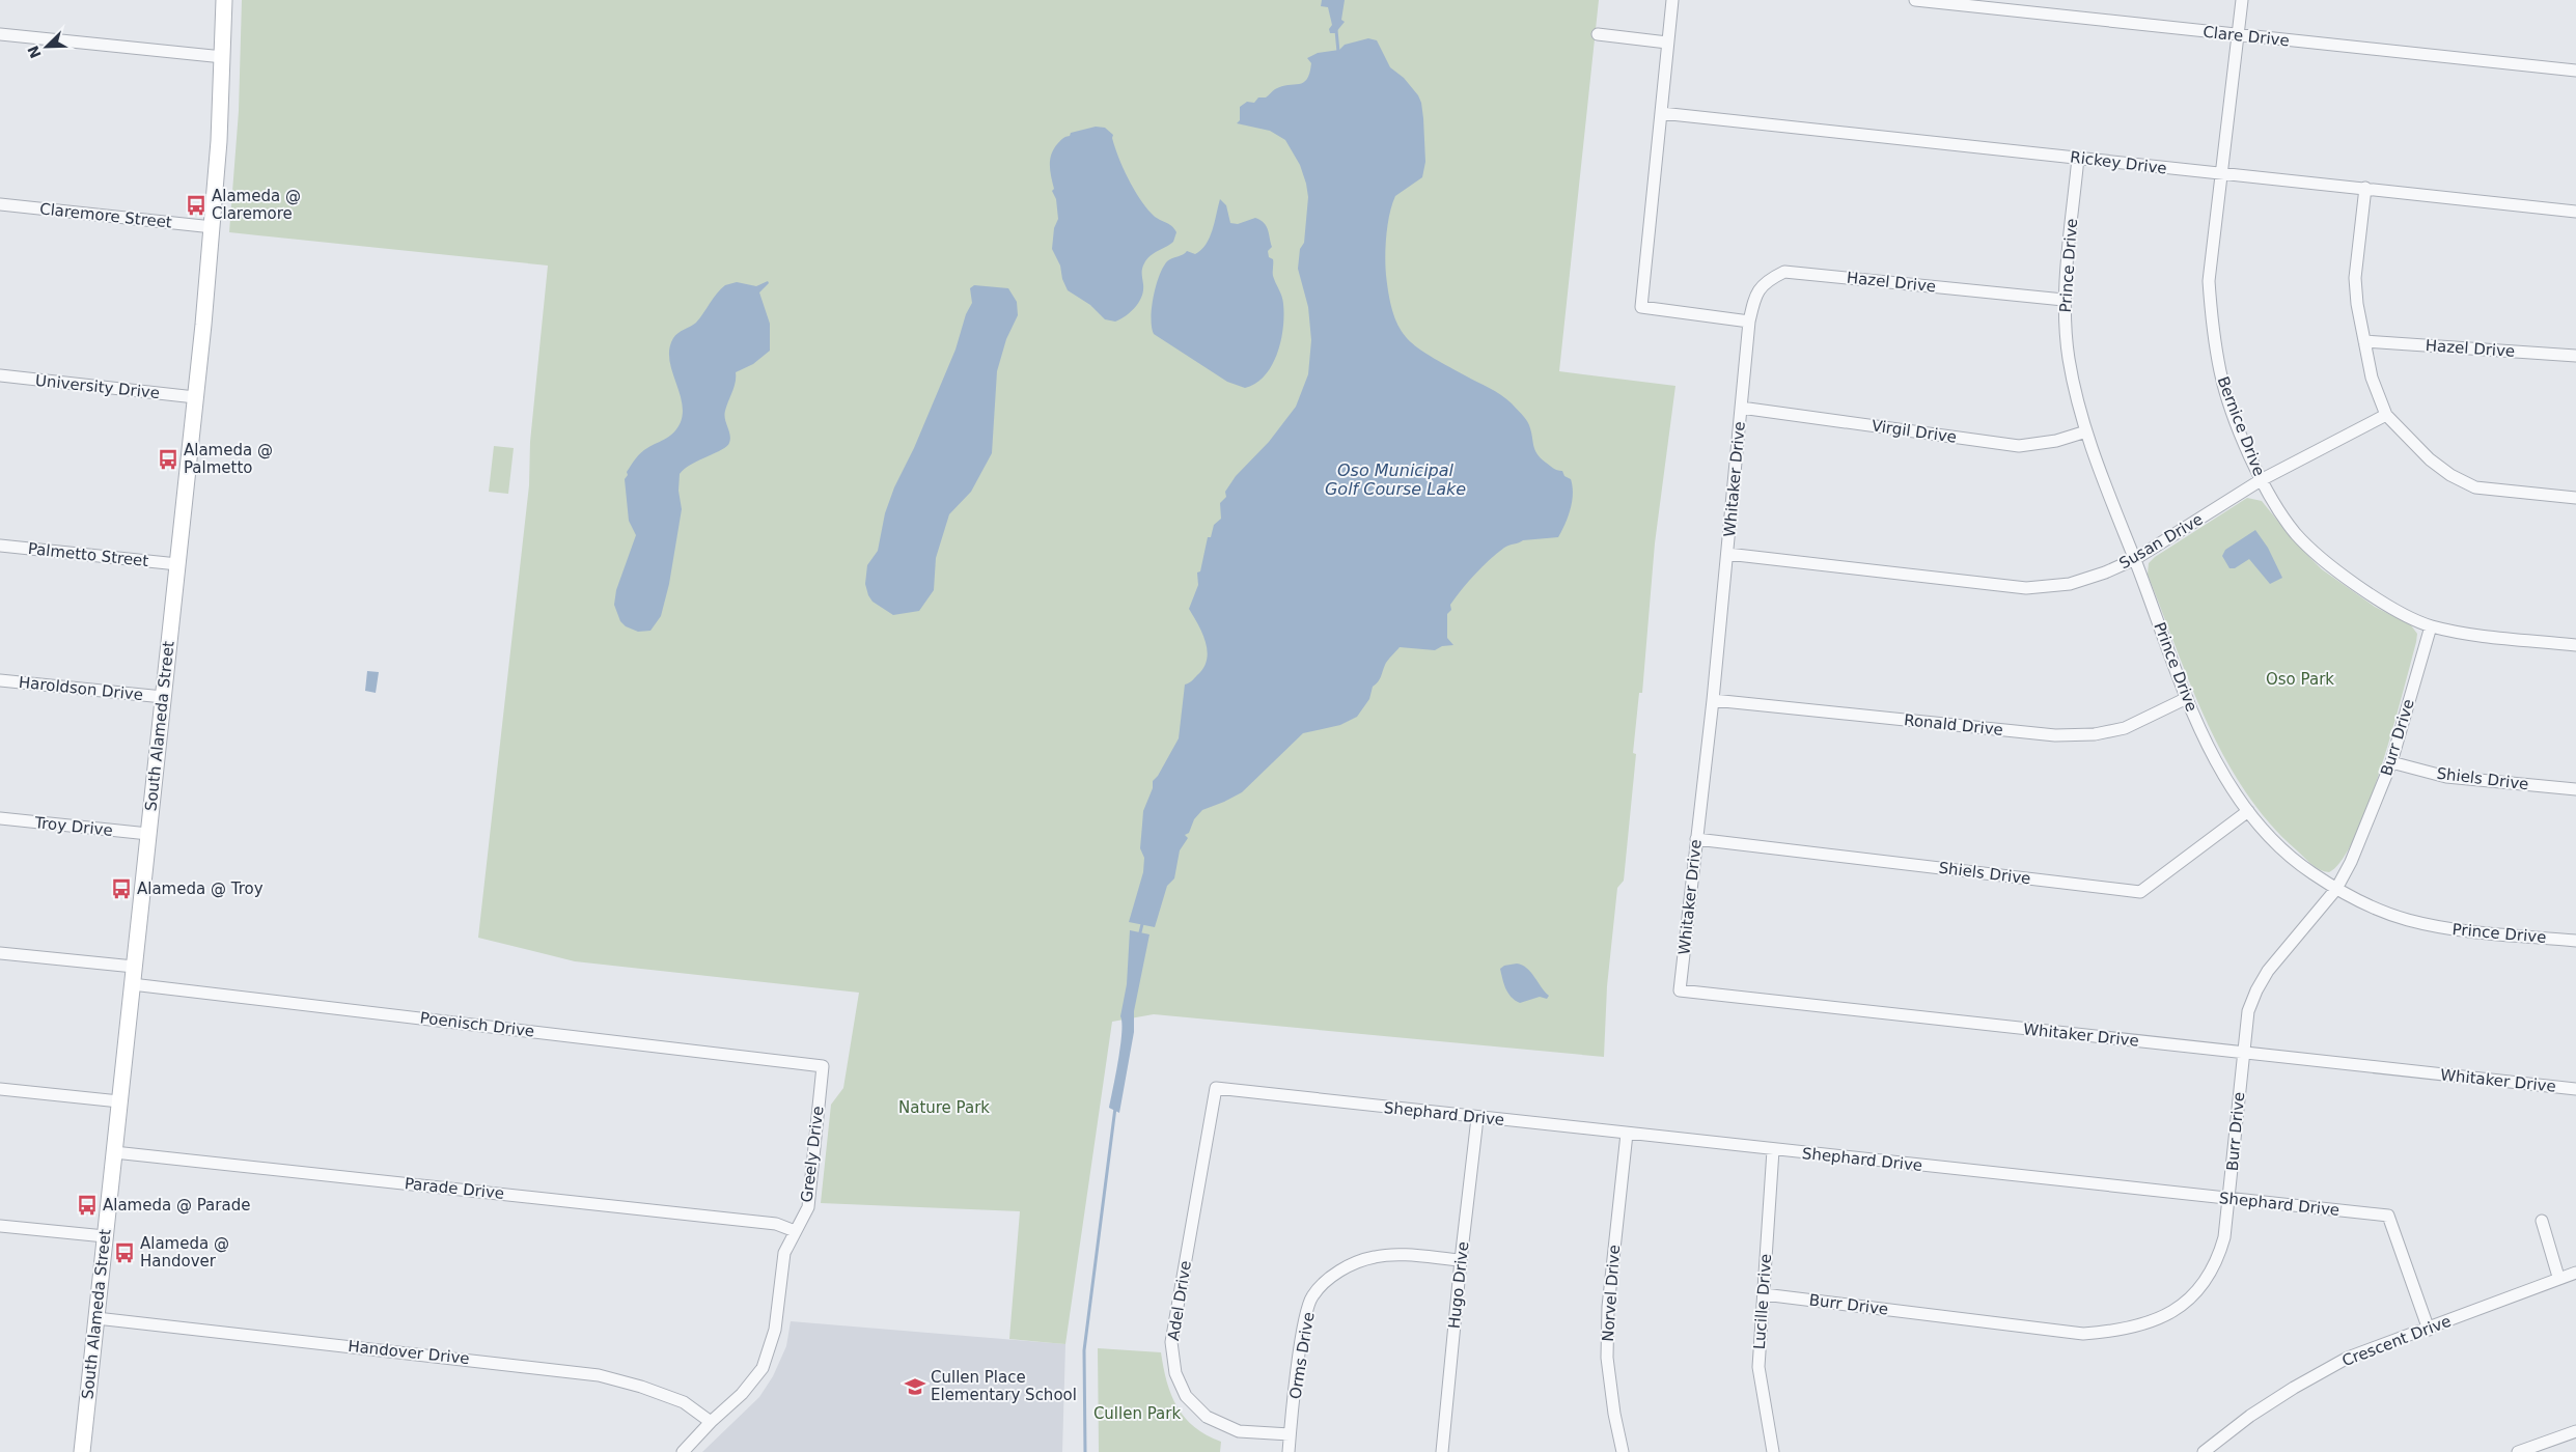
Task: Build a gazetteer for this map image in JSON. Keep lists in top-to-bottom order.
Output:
{
  "streets": {
    "main road": ["South Alameda Street"],
    "street": [
      "Clare Drive",
      "Rickey Drive",
      "Claremore Street",
      "Prince Drive",
      "Hazel Drive",
      "University Drive",
      "Bernice Drive",
      "Virgil Drive",
      "Whitaker Drive",
      "Susan Drive",
      "Palmetto Street",
      "Haroldson Drive",
      "Ronald Drive",
      "Burr Drive",
      "Shiels Drive",
      "Troy Drive",
      "Poenisch Drive",
      "Shephard Drive",
      "Greely Drive",
      "Parade Drive",
      "Hugo Drive",
      "Norvel Drive",
      "Adel Drive",
      "Lucille Drive",
      "Crescent Drive",
      "Handover Drive",
      "Orms Drive"
    ]
  },
  "crossings": [
    ["Clare Drive", "Bernice Drive"],
    ["Rickey Drive", "Prince Drive"],
    ["Rickey Drive", "Bernice Drive"],
    ["Claremore Street", "South Alameda Street"],
    ["Prince Drive", "Hazel Drive"],
    ["Prince Drive", "Virgil Drive"],
    ["Prince Drive", "Susan Drive"],
    ["Prince Drive", "Ronald Drive"],
    ["Prince Drive", "Burr Drive"],
    ["Prince Drive", "Shiels Drive"],
    ["Hazel Drive", "Whitaker Drive"],
    ["University Drive", "South Alameda Street"],
    ["Bernice Drive", "Susan Drive"],
    ["Bernice Drive", "Burr Drive"],
    ["Virgil Drive", "Whitaker Drive"],
    ["Whitaker Drive", "Susan Drive"],
    ["Whitaker Drive", "Ronald Drive"],
    ["Whitaker Drive", "Burr Drive"],
    ["Whitaker Drive", "Shiels Drive"],
    ["Palmetto Street", "South Alameda Street"],
    ["Haroldson Drive", "South Alameda Street"],
    ["South Alameda Street", "Troy Drive"],
    ["South Alameda Street", "Poenisch Drive"],
    ["South Alameda Street", "Parade Drive"],
    ["South Alameda Street", "Handover Drive"],
    ["Burr Drive", "Shiels Drive"],
    ["Burr Drive", "Shephard Drive"],
    ["Burr Drive", "Lucille Drive"],
    ["Poenisch Drive", "Greely Drive"],
    ["Shephard Drive", "Hugo Drive"],
    ["Shephard Drive", "Norvel Drive"],
    ["Shephard Drive", "Adel Drive"],
    ["Shephard Drive", "Lucille Drive"],
    ["Shephard Drive", "Crescent Drive"],
    ["Greely Drive", "Parade Drive"],
    ["Greely Drive", "Handover Drive"],
    ["Hugo Drive", "Orms Drive"],
    ["Adel Drive", "Orms Drive"]
  ],
  "water": ["Oso Municipal Golf Course Lake"],
  "parks": ["Oso Park", "Nature Park", "Cullen Park"],
  "places": {
    "bus stop": [
      "Alameda @ Claremore",
      "Alameda @ Palmetto",
      "Alameda @ Troy",
      "Alameda @ Parade",
      "Alameda @ Handover"
    ],
    "school or university": ["Cullen Place Elementary School"]
  },
  "north": "bottom left"
}
